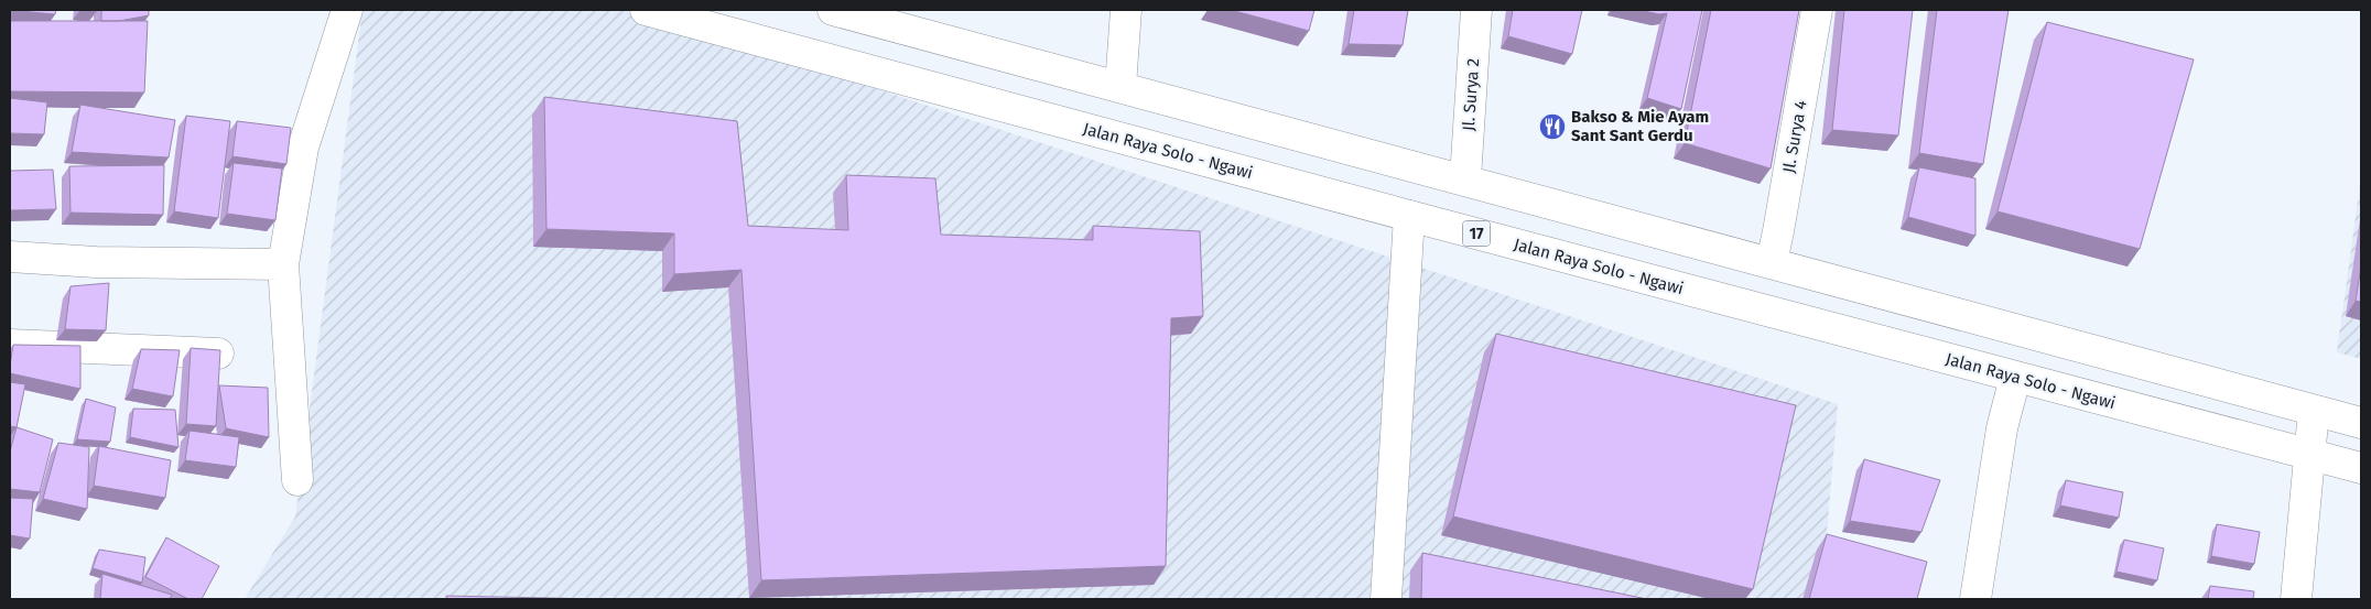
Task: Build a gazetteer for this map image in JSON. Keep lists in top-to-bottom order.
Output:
{
  "streets": {
    "main road": [
      "Jl. Surya 2",
      "Jl. Surya 4",
      "Jalan Raya Solo - Ngawi",
      "17"
    ]
  },
  "places": {
    "restaurant": ["Bakso & Mie Ayam Sant Sant Gerdu"]
  }
}
